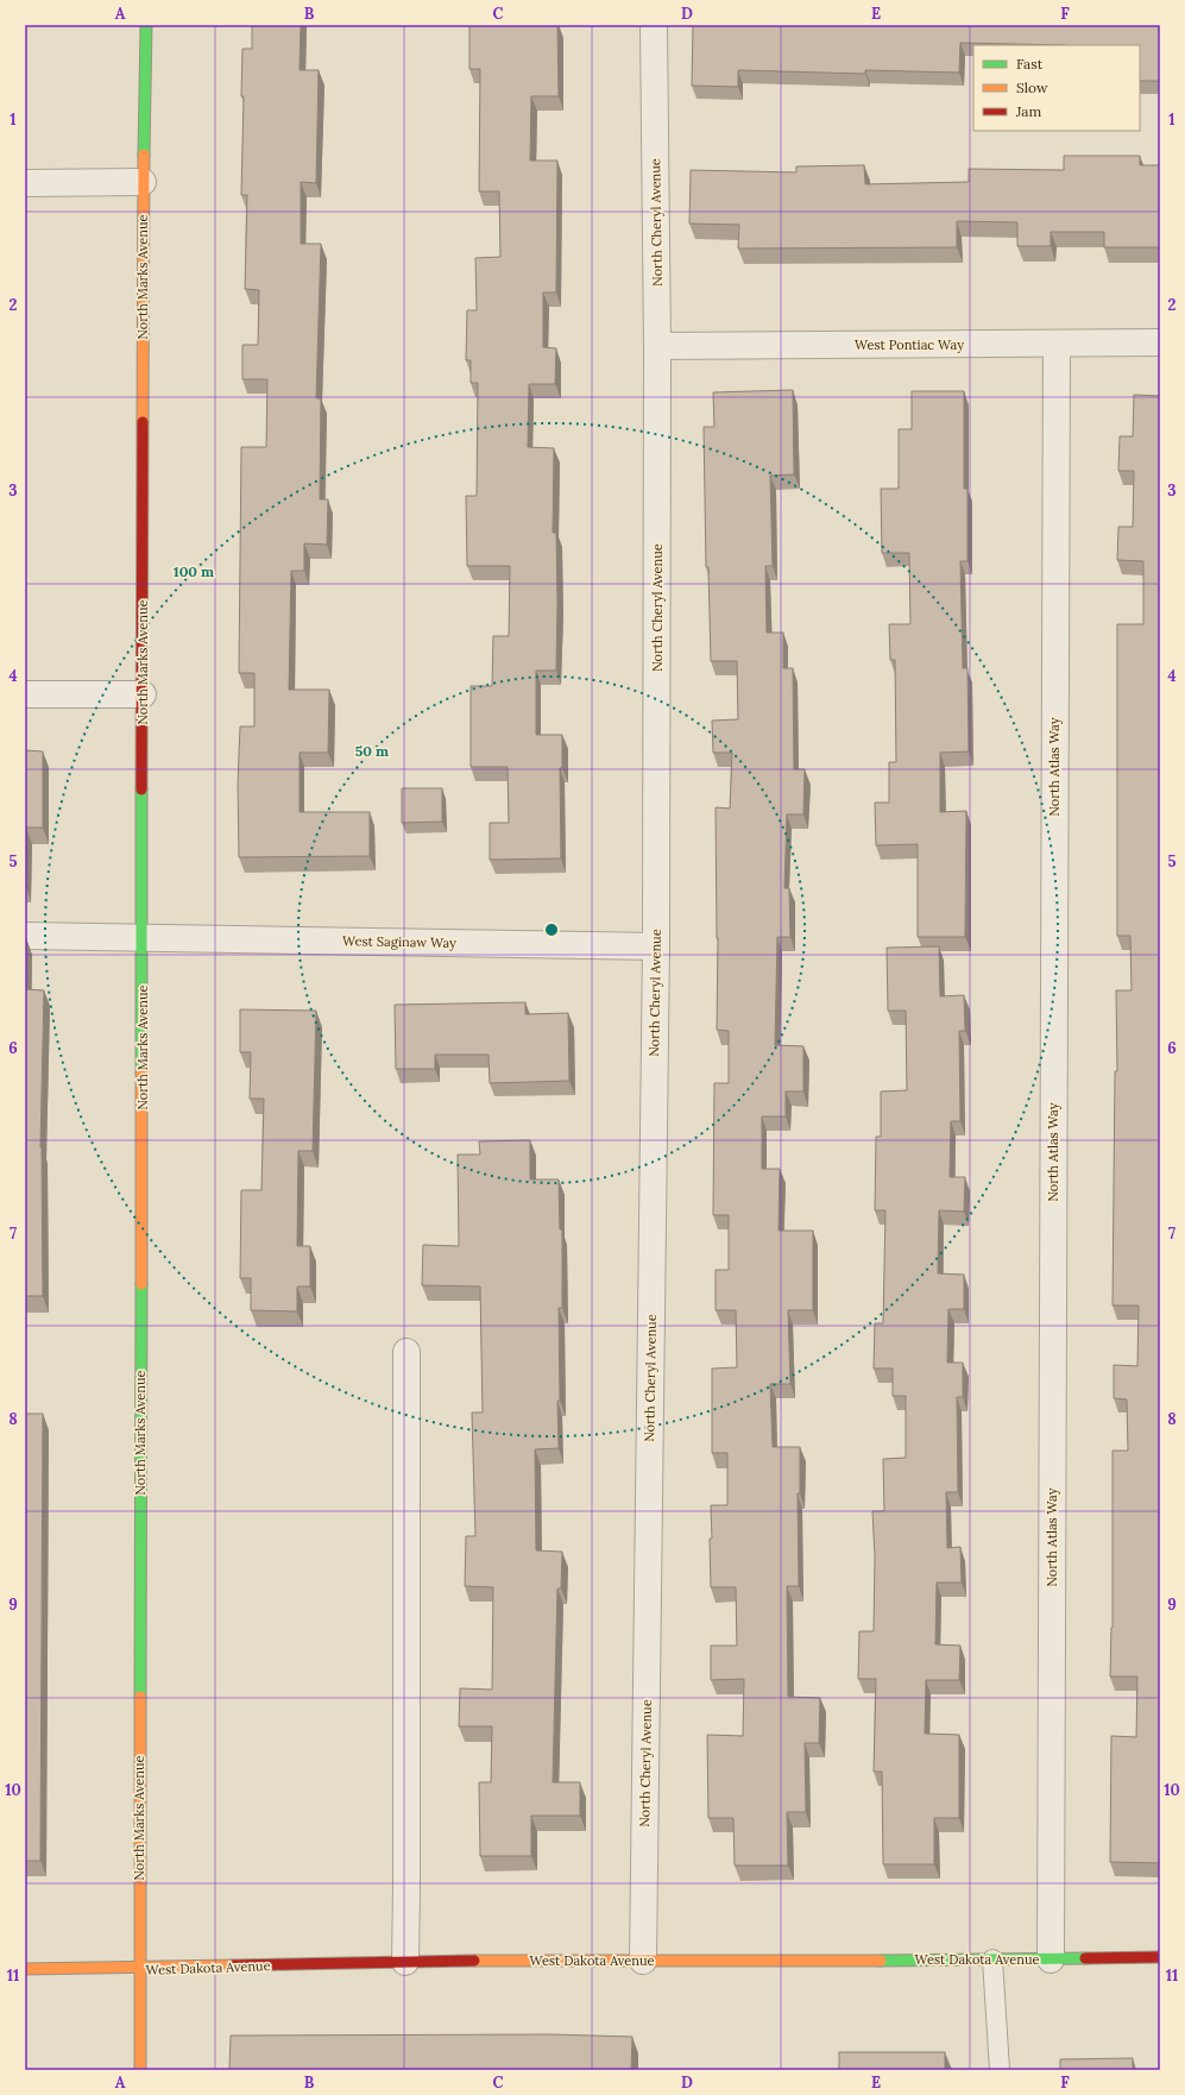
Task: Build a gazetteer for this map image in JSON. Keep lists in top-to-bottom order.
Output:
{
  "streets": {
    "main road": ["North Marks Avenue", "West Dakota Avenue"],
    "street": [
      "North Cheryl Avenue",
      "West Pontiac Way",
      "North Atlas Way",
      "West Saginaw Way"
    ]
  },
  "crossings": [
    ["North Cheryl Avenue", "West Pontiac Way"],
    ["North Cheryl Avenue", "West Saginaw Way"],
    ["North Cheryl Avenue", "West Dakota Avenue"],
    ["North Marks Avenue", "West Saginaw Way"],
    ["North Marks Avenue", "West Dakota Avenue"],
    ["West Pontiac Way", "North Atlas Way"],
    ["North Atlas Way", "West Dakota Avenue"]
  ],
  "legend": ["Fast", "Slow", "Jam"],
  "grid": {
    "columns": [
      "A",
      "B",
      "C",
      "D",
      "E",
      "F"
    ],
    "rows": [
      "1",
      "2",
      "3",
      "4",
      "5",
      "6",
      "7",
      "8",
      "9",
      "10",
      "11"
    ]
  },
  "rings": ["100 m", "50 m"]
}
